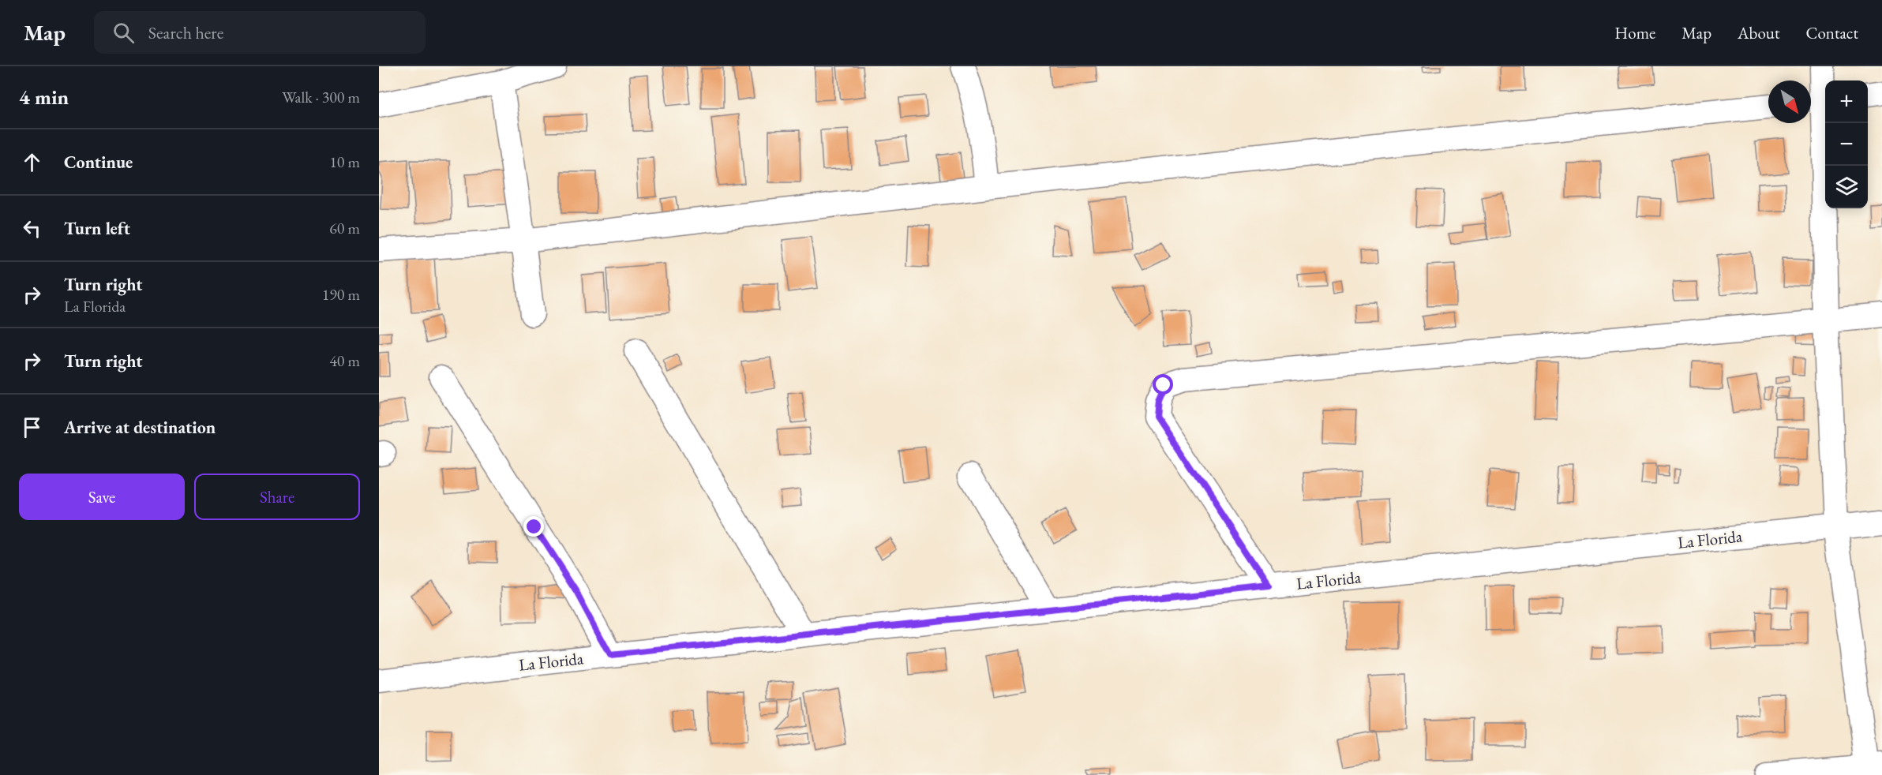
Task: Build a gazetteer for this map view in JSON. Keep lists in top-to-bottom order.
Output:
{
  "streets": {
    "street": ["La Florida"]
  },
  "north": "bottom right",
  "page": {
    "header": "Map",
    "search": "Search here",
    "nav": [
      "Home",
      "Map",
      "About",
      "Contact"
    ],
    "heading": ["4 min", "Walk · 300 m"],
    "map_buttons": ["+", "−"],
    "list": [
      ["Continue", "10 m"],
      ["Turn left", "60 m"],
      ["Turn right", "La Florida", "190 m"],
      ["Turn right", "40 m"],
      "Arrive at destination"
    ],
    "buttons": ["Save", "Share"]
  }
}
